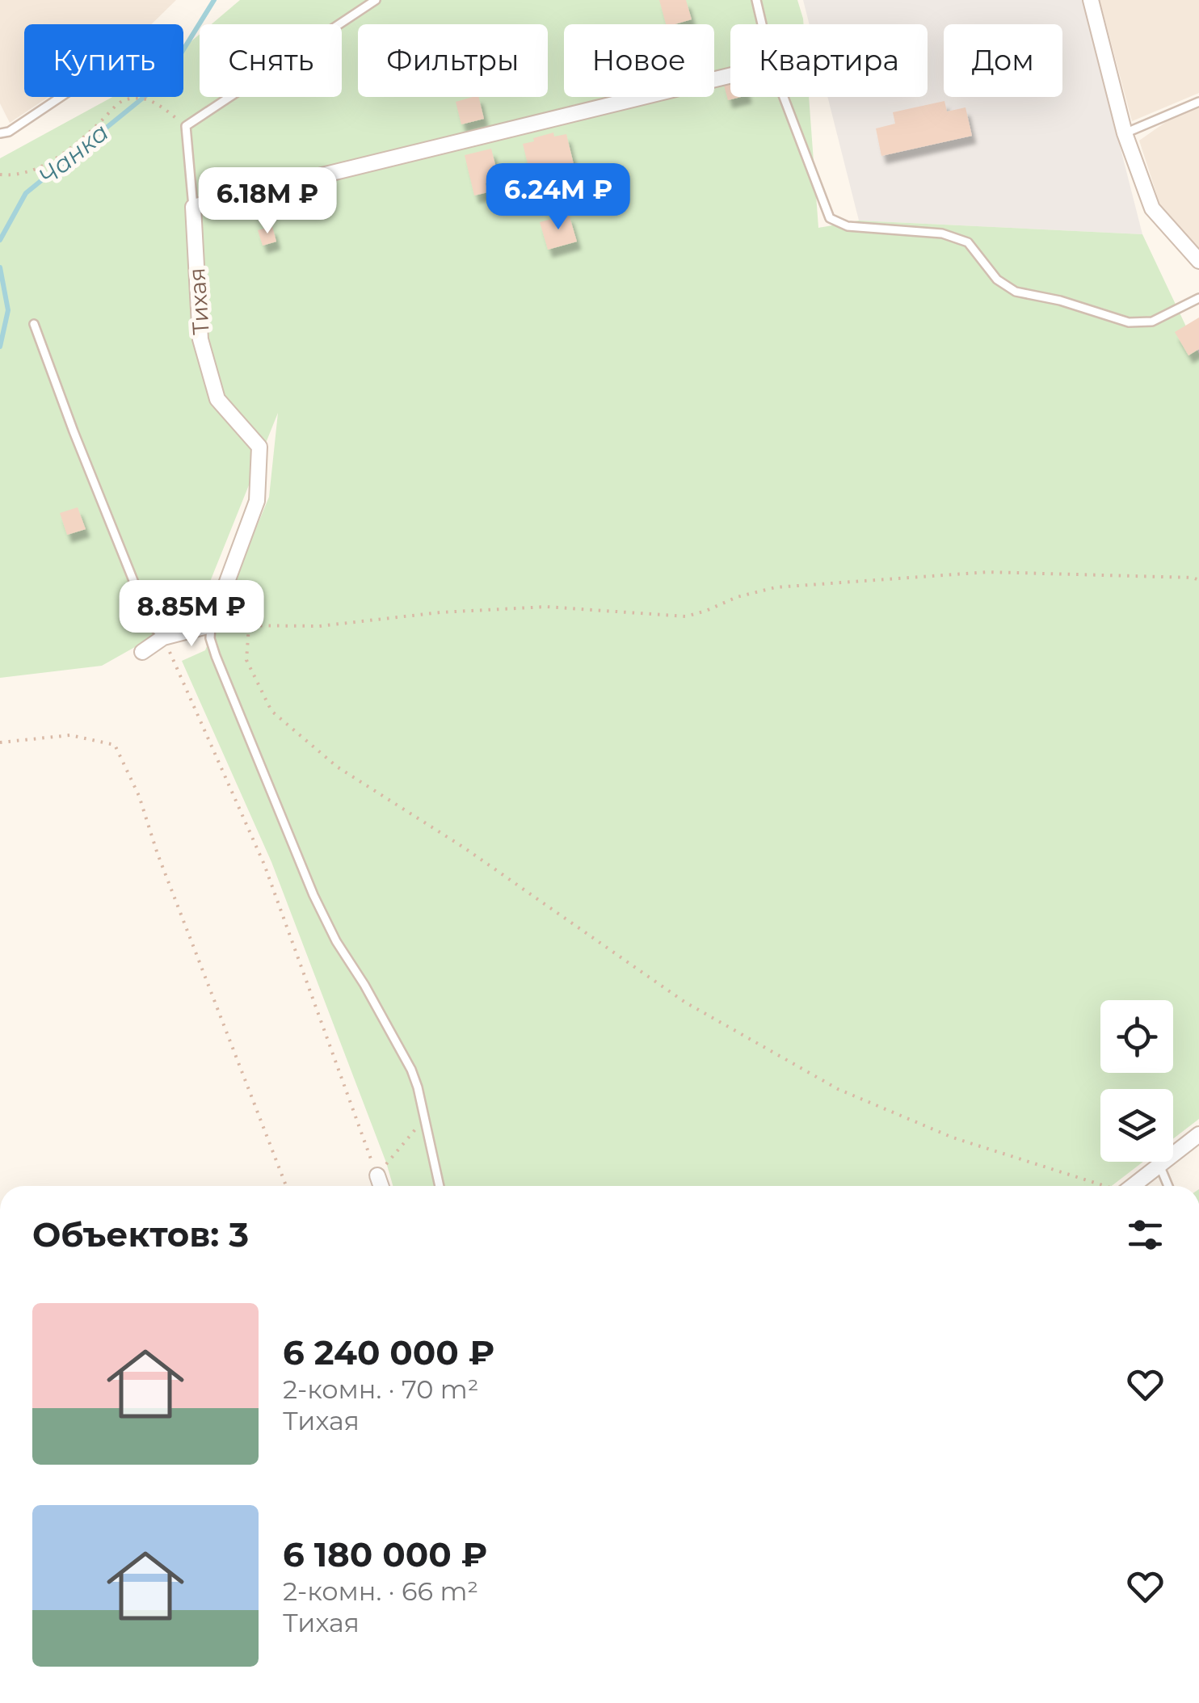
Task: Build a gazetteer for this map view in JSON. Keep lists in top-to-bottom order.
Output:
{
  "streets": {
    "street": ["Тихая"]
  },
  "water": ["Чанка"],
  "page": {
    "chip": [
      "Купить",
      "Снять",
      "Фильтры",
      "Новое",
      "Квартира",
      "Дом"
    ],
    "price": ["6.24M ₽", "6.18M ₽", "8.85M ₽"],
    "heading": "Объектов: 3",
    "list": [
      {
        "name": "6 240 000 ₽",
        "note": "2-комн. · 70 m² · Тихая"
      },
      {
        "name": "6 180 000 ₽",
        "note": "2-комн. · 66 m² · Тихая"
      }
    ]
  }
}
